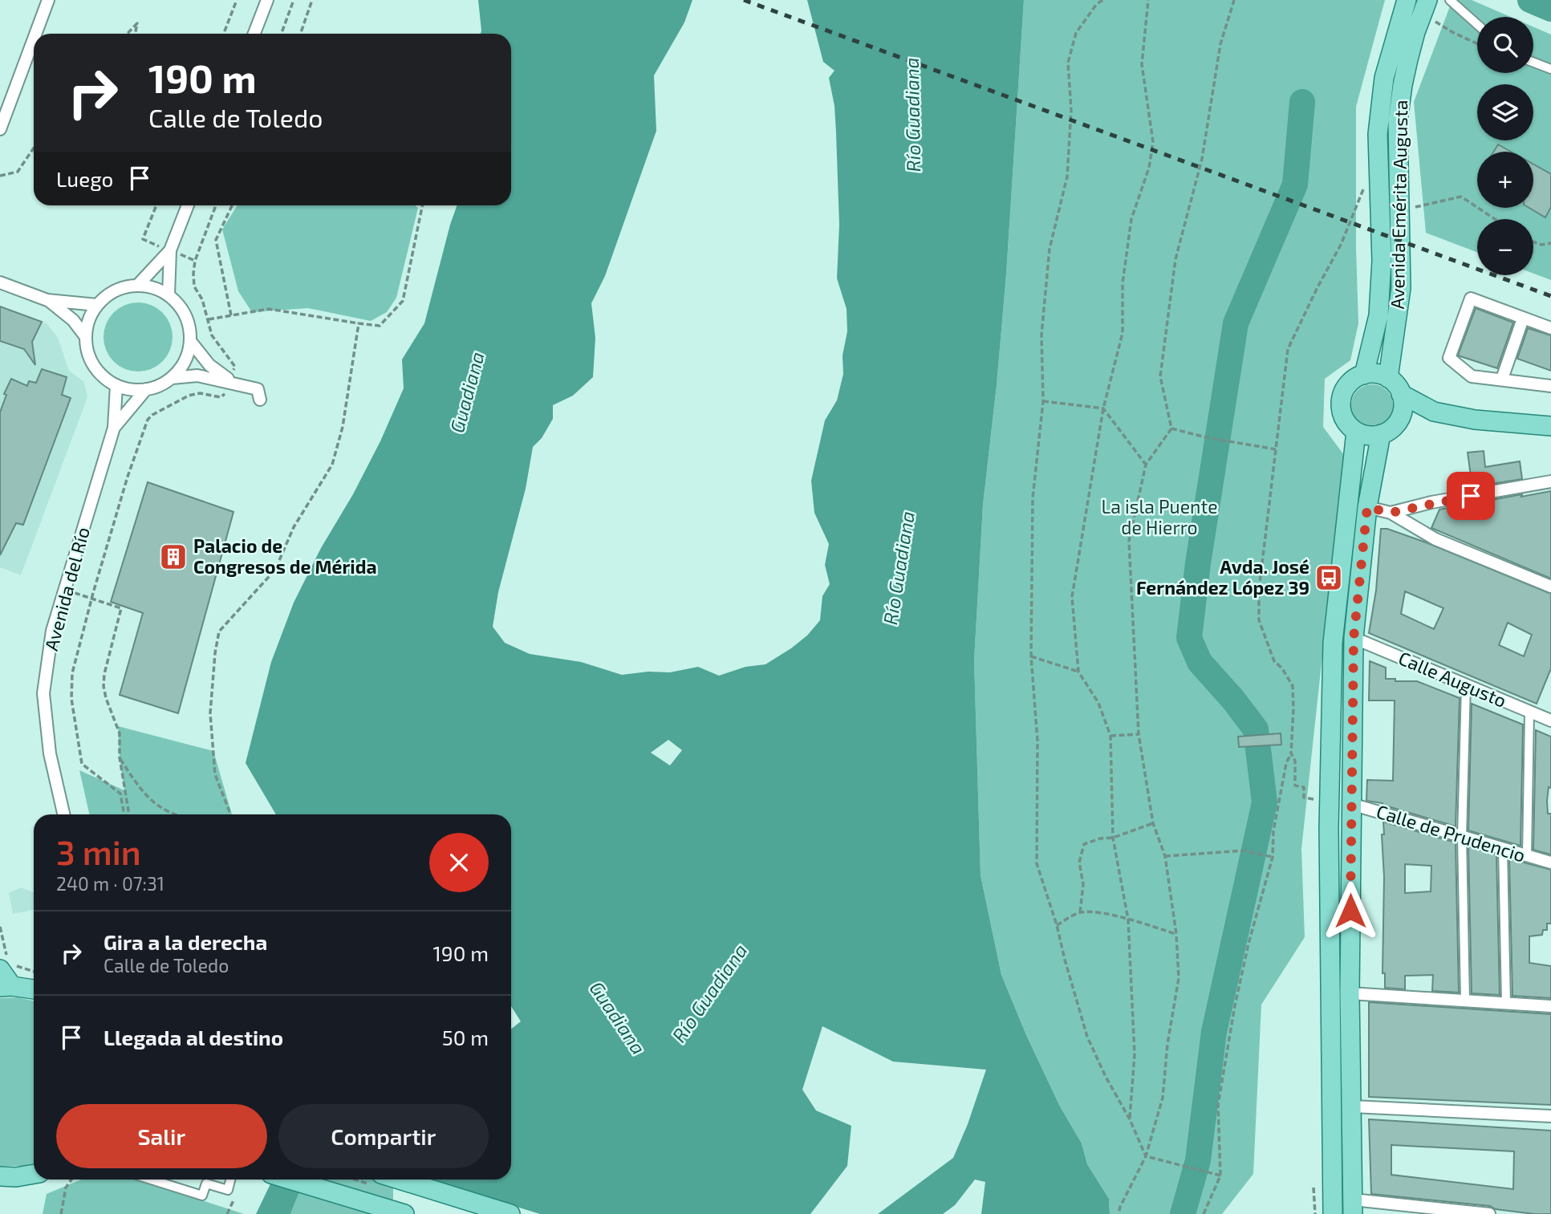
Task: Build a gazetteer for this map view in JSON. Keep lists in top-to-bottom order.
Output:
{
  "streets": {
    "main road": ["Avenida Emérita Augusta"],
    "street": ["Avenida del Río", "Calle Augusto", "Calle de Prudencio"]
  },
  "water": ["Río Guadiana", "Guadiana"],
  "parks": ["La isla Puente de Hierro"],
  "places": {
    "building": ["Palacio de Congresos de Mérida"],
    "bus stop": ["Avda. José Fernández López 39"]
  },
  "page": {
    "map_buttons": ["+", "−"],
    "turn": ["190 m", "Calle de Toledo"],
    "then": "Luego",
    "heading": ["3 min", "240 m · 07:31"],
    "list": [
      {
        "name": "Gira a la derecha",
        "note": "Calle de Toledo",
        "value": "190 m"
      },
      {
        "name": "Llegada al destino",
        "value": "50 m"
      }
    ],
    "buttons": ["Salir", "Compartir"]
  }
}
